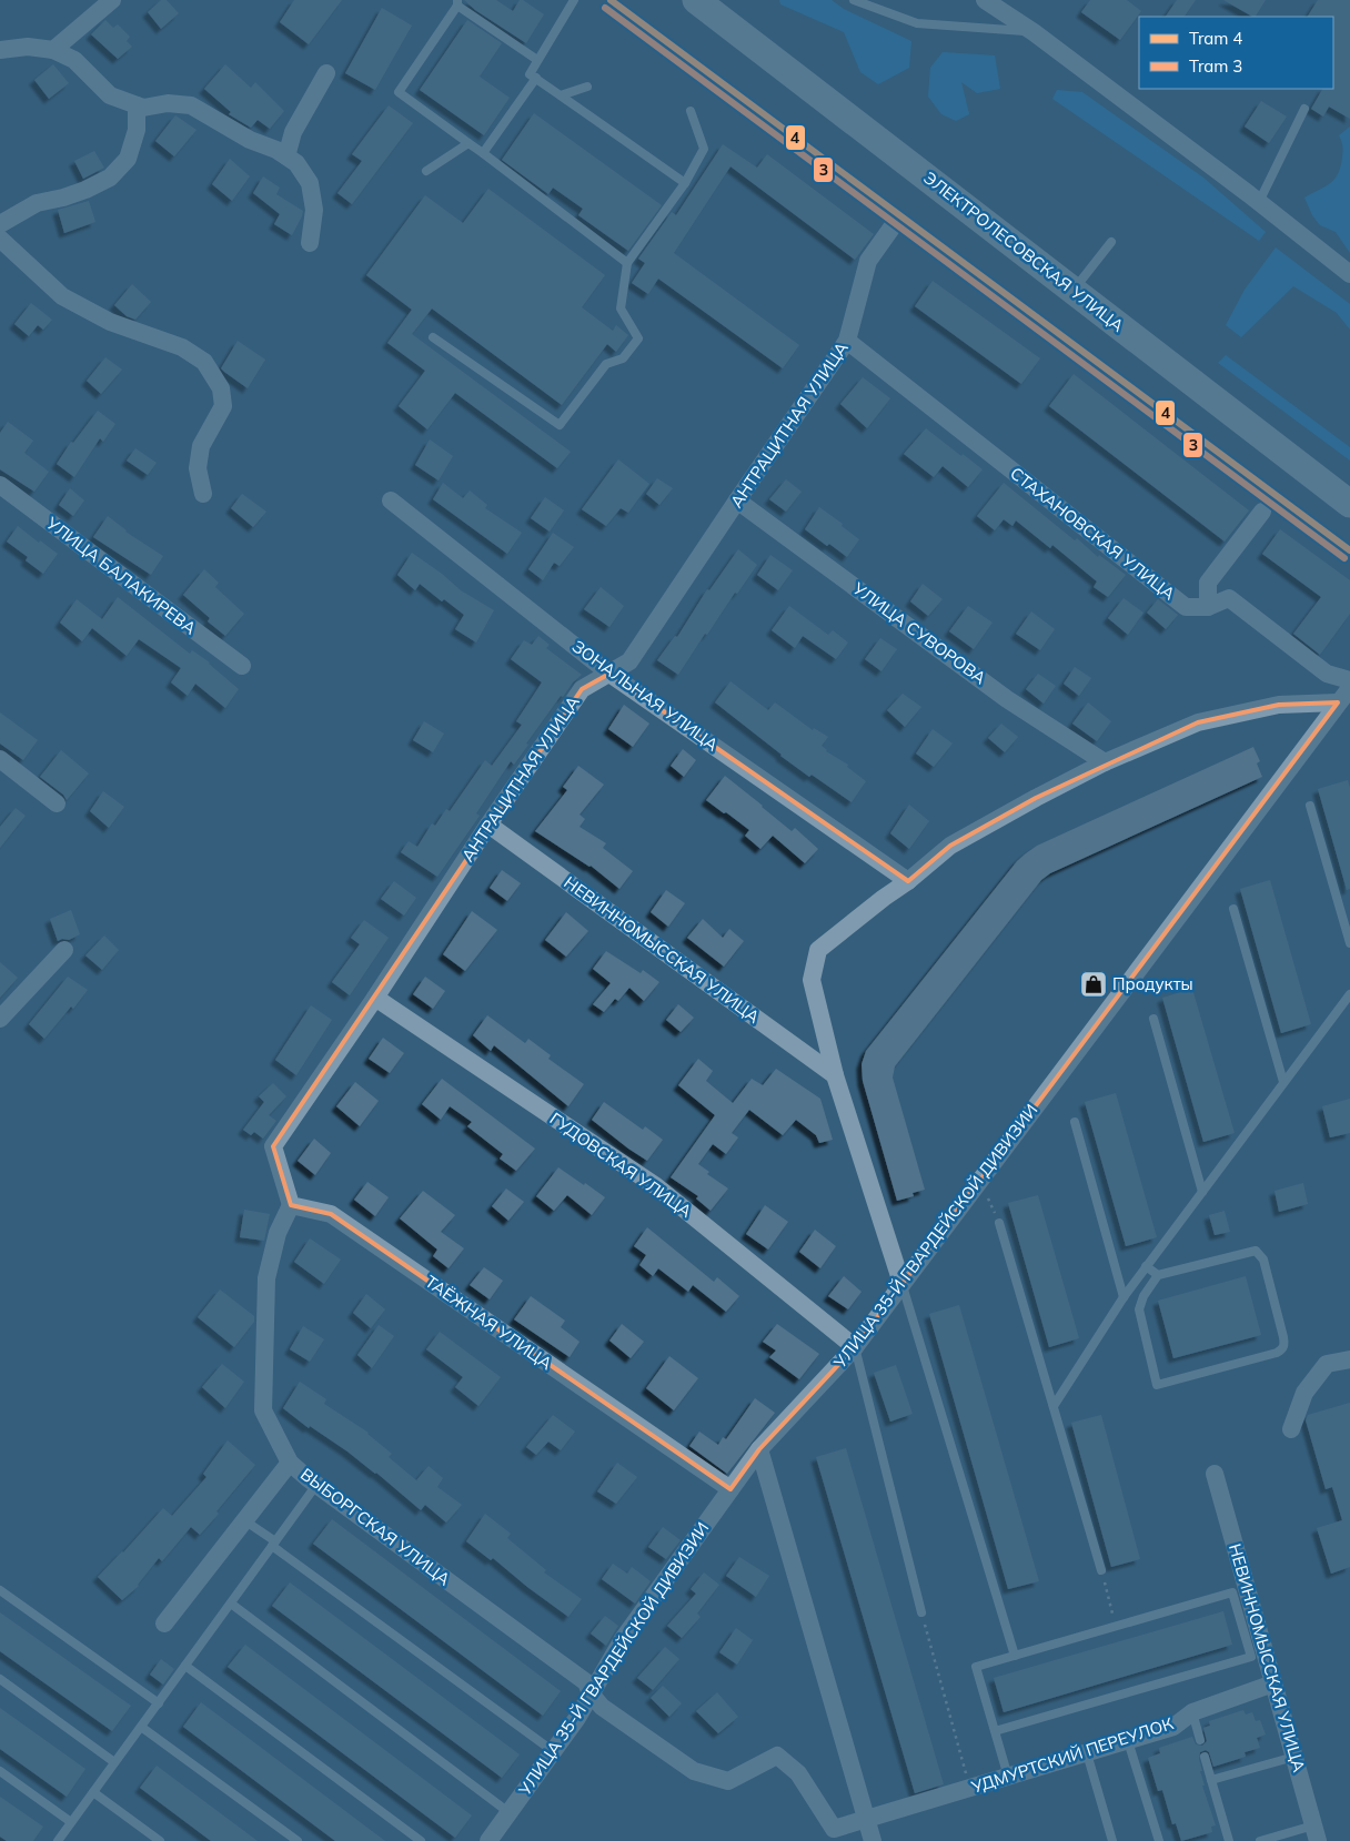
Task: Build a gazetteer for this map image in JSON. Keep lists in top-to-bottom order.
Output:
{
  "streets": {
    "main road": ["ЭЛЕКТРОЛЕСОВСКАЯ УЛИЦА"],
    "street": [
      "АНТРАЦИТНАЯ УЛИЦА",
      "СТАХАНОВСКАЯ УЛИЦА",
      "УЛИЦА БАЛАКИРЕВА",
      "УЛИЦА СУВОРОВА",
      "ЗОНАЛЬНАЯ УЛИЦА",
      "НЕВИННОМЫССКАЯ УЛИЦА",
      "ГУДОВСКАЯ УЛИЦА",
      "УЛИЦА 35-Й ГВАРДЕЙСКОЙ ДИВИЗИИ",
      "ТАЁЖНАЯ УЛИЦА",
      "ВЫБОРГСКАЯ УЛИЦА",
      "УДМУРТСКИЙ ПЕРЕУЛОК"
    ]
  },
  "crossings": [
    ["АНТРАЦИТНАЯ УЛИЦА", "СТАХАНОВСКАЯ УЛИЦА"],
    ["АНТРАЦИТНАЯ УЛИЦА", "УЛИЦА СУВОРОВА"],
    ["АНТРАЦИТНАЯ УЛИЦА", "ЗОНАЛЬНАЯ УЛИЦА"],
    ["АНТРАЦИТНАЯ УЛИЦА", "НЕВИННОМЫССКАЯ УЛИЦА"],
    ["АНТРАЦИТНАЯ УЛИЦА", "ГУДОВСКАЯ УЛИЦА"],
    ["АНТРАЦИТНАЯ УЛИЦА", "ТАЁЖНАЯ УЛИЦА"],
    ["АНТРАЦИТНАЯ УЛИЦА", "ВЫБОРГСКАЯ УЛИЦА"],
    ["НЕВИННОМЫССКАЯ УЛИЦА", "УДМУРТСКИЙ ПЕРЕУЛОК"],
    ["ГУДОВСКАЯ УЛИЦА", "УЛИЦА 35-Й ГВАРДЕЙСКОЙ ДИВИЗИИ"],
    ["УЛИЦА 35-Й ГВАРДЕЙСКОЙ ДИВИЗИИ", "ТАЁЖНАЯ УЛИЦА"],
    ["УЛИЦА 35-Й ГВАРДЕЙСКОЙ ДИВИЗИИ", "ВЫБОРГСКАЯ УЛИЦА"],
    ["ТАЁЖНАЯ УЛИЦА", "ВЫБОРГСКАЯ УЛИЦА"],
    ["ВЫБОРГСКАЯ УЛИЦА", "УДМУРТСКИЙ ПЕРЕУЛОК"]
  ],
  "places": {
    "shop": ["Продукты"]
  },
  "lines": ["tram line 4", "tram line 3"],
  "legend": ["Tram 4", "Tram 3"]
}
